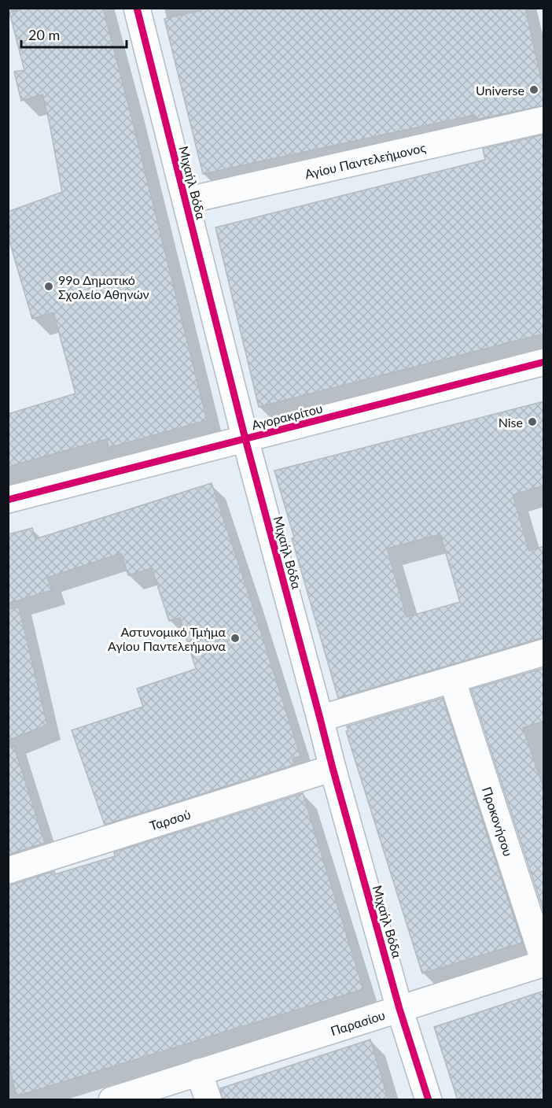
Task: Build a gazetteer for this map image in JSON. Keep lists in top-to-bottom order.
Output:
{
  "streets": {
    "street": [
      "Αγίου Παντελεήμονος",
      "Μιχαήλ Βόδα",
      "Αγορακρίτου",
      "Ταρσού",
      "Προκονήσου",
      "Παρασίου"
    ]
  },
  "crossings": [
    ["Αγίου Παντελεήμονος", "Μιχαήλ Βόδα"],
    ["Μιχαήλ Βόδα", "Αγορακρίτου"],
    ["Μιχαήλ Βόδα", "Ταρσού"],
    ["Μιχαήλ Βόδα", "Παρασίου"],
    ["Προκονήσου", "Παρασίου"]
  ],
  "places": [
    "Universe",
    "99ο Δημοτικό Σχολείο Αθηνών",
    "Nise",
    "Αστυνομικό Τμήμα Αγίου Παντελεήμονα"
  ],
  "scale_bar": "20 m"
}
